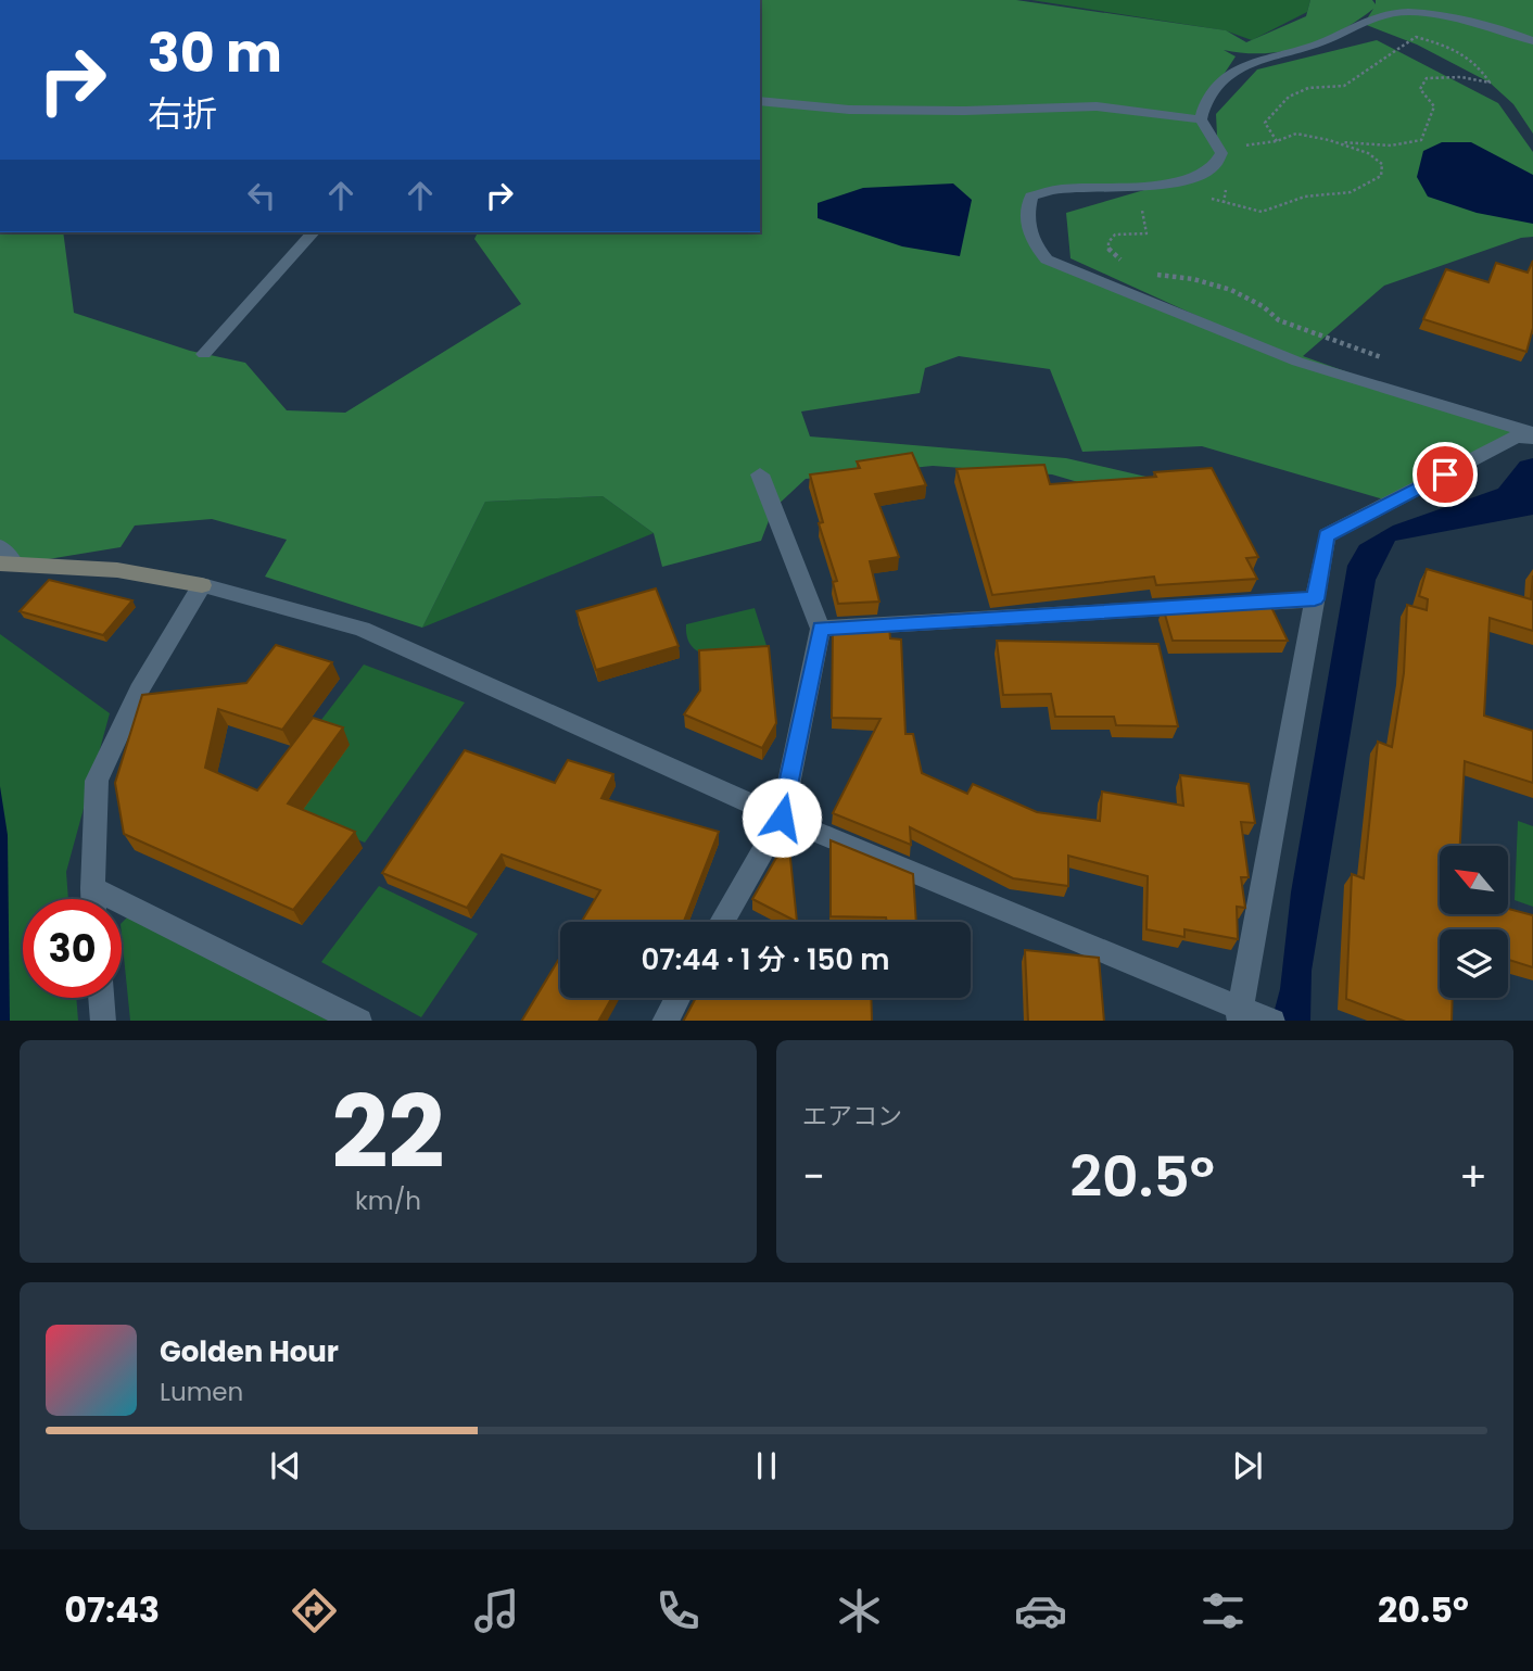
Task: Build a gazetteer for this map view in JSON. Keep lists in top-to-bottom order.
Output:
{
  "north": "top left",
  "page": {
    "turn": ["30 m", "右折"],
    "limit": "30",
    "trip": "07:44 · 1 分 · 150 m",
    "tile": [
      ["22", "km/h"],
      "エアコン"
    ],
    "heat": ["−", "20.5°", "+"],
    "song": ["Golden Hour", "Lumen"],
    "tabs": ["07:43", "20.5°"]
  }
}
